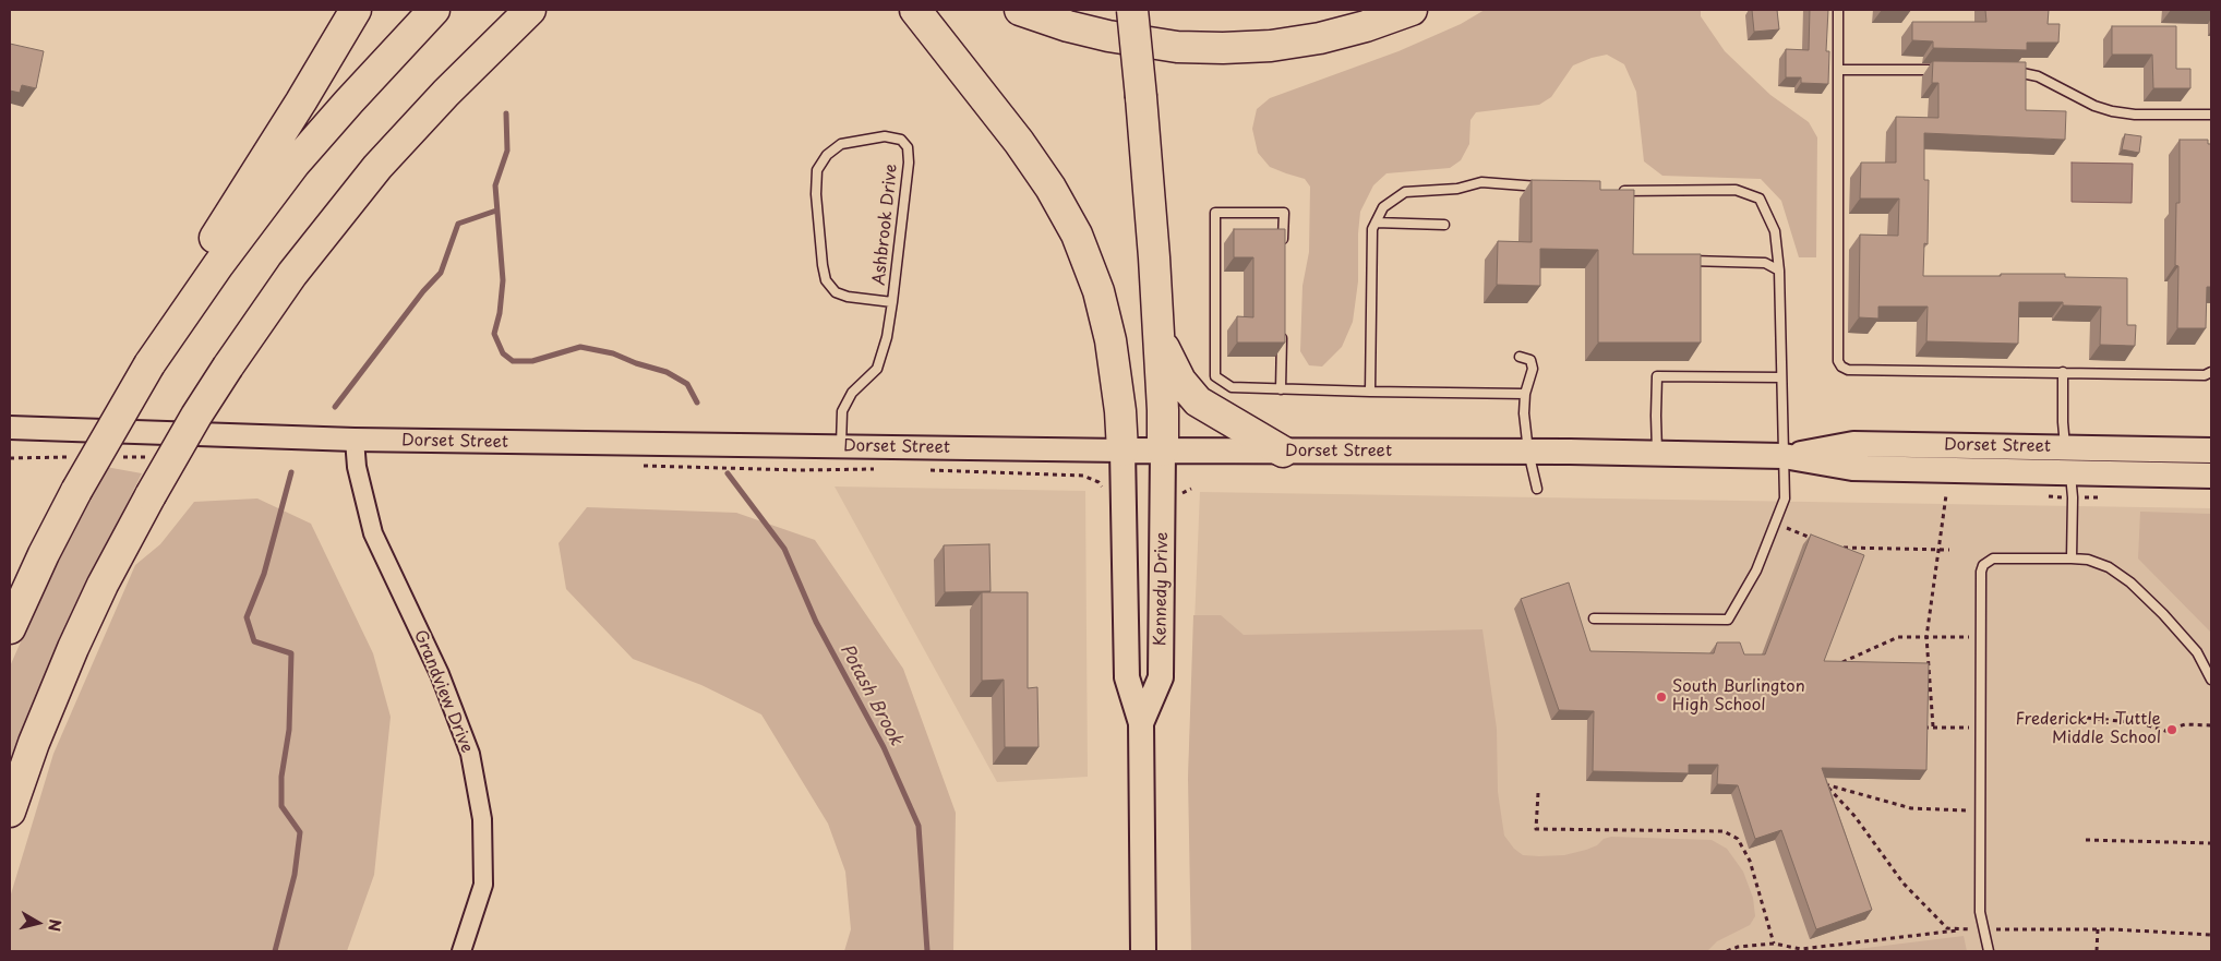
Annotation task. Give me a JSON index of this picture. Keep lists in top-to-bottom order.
{
  "streets": {
    "main road": ["Dorset Street", "Kennedy Drive"],
    "street": ["Grandview Drive"],
    "lane": ["Ashbrook Drive"]
  },
  "crossings": [
    ["Ashbrook Drive", "Dorset Street"],
    ["Dorset Street", "Kennedy Drive"],
    ["Dorset Street", "Grandview Drive"]
  ],
  "water": ["Potash Brook"],
  "places": ["South Burlington High School", "Frederick H. Tuttle Middle School"],
  "north": "right"
}
